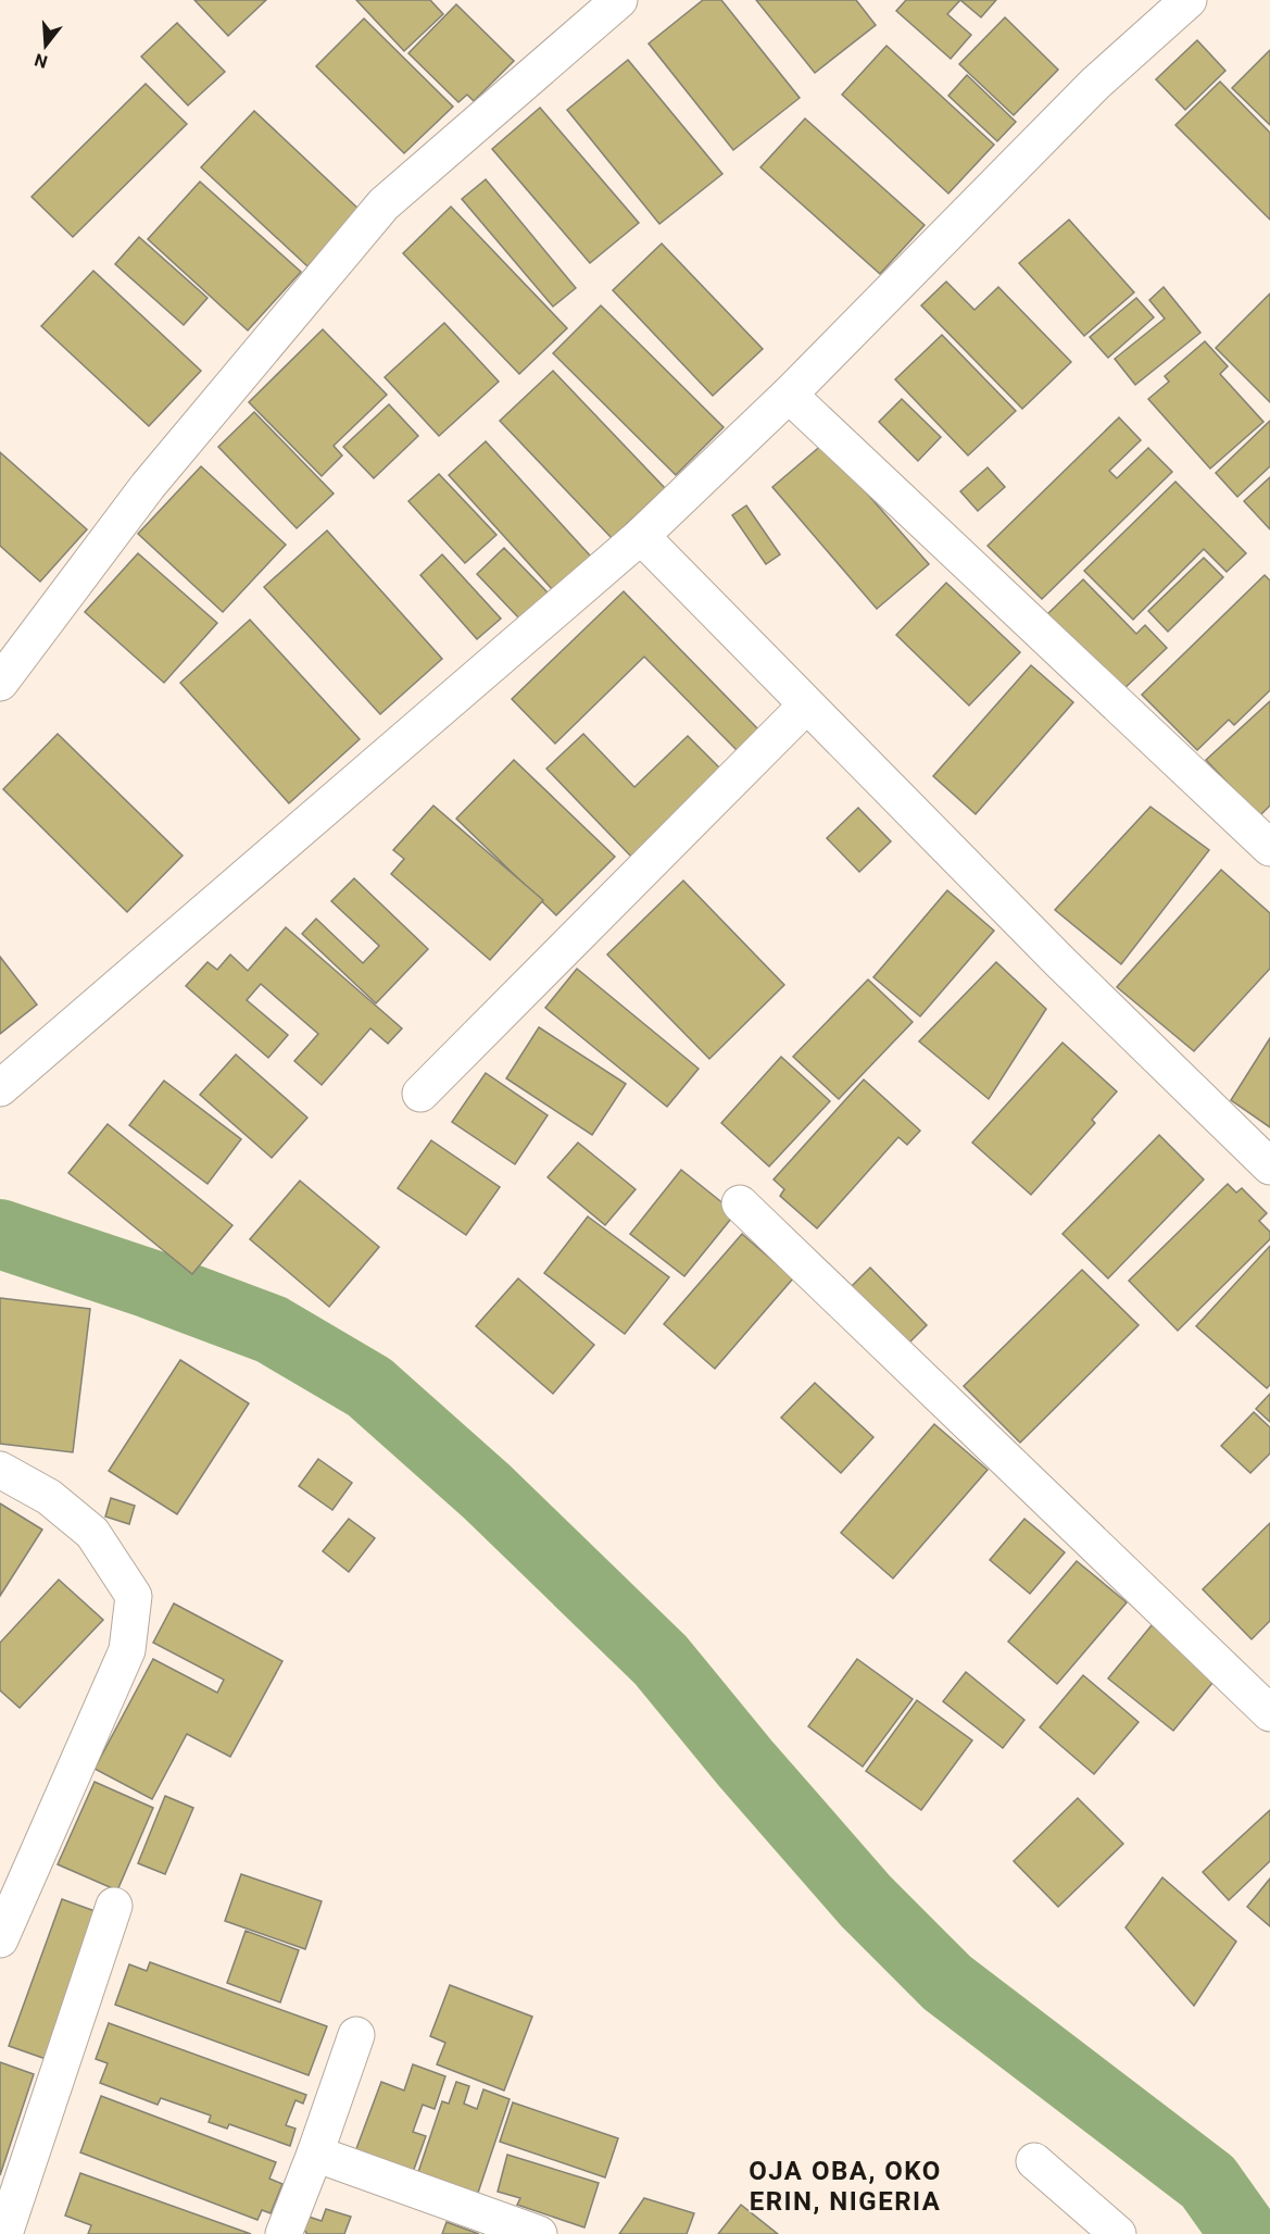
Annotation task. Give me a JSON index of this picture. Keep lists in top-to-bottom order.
{
  "districts": ["OJA OBA, OKO ERIN, NIGERIA"],
  "north": "bottom"
}
